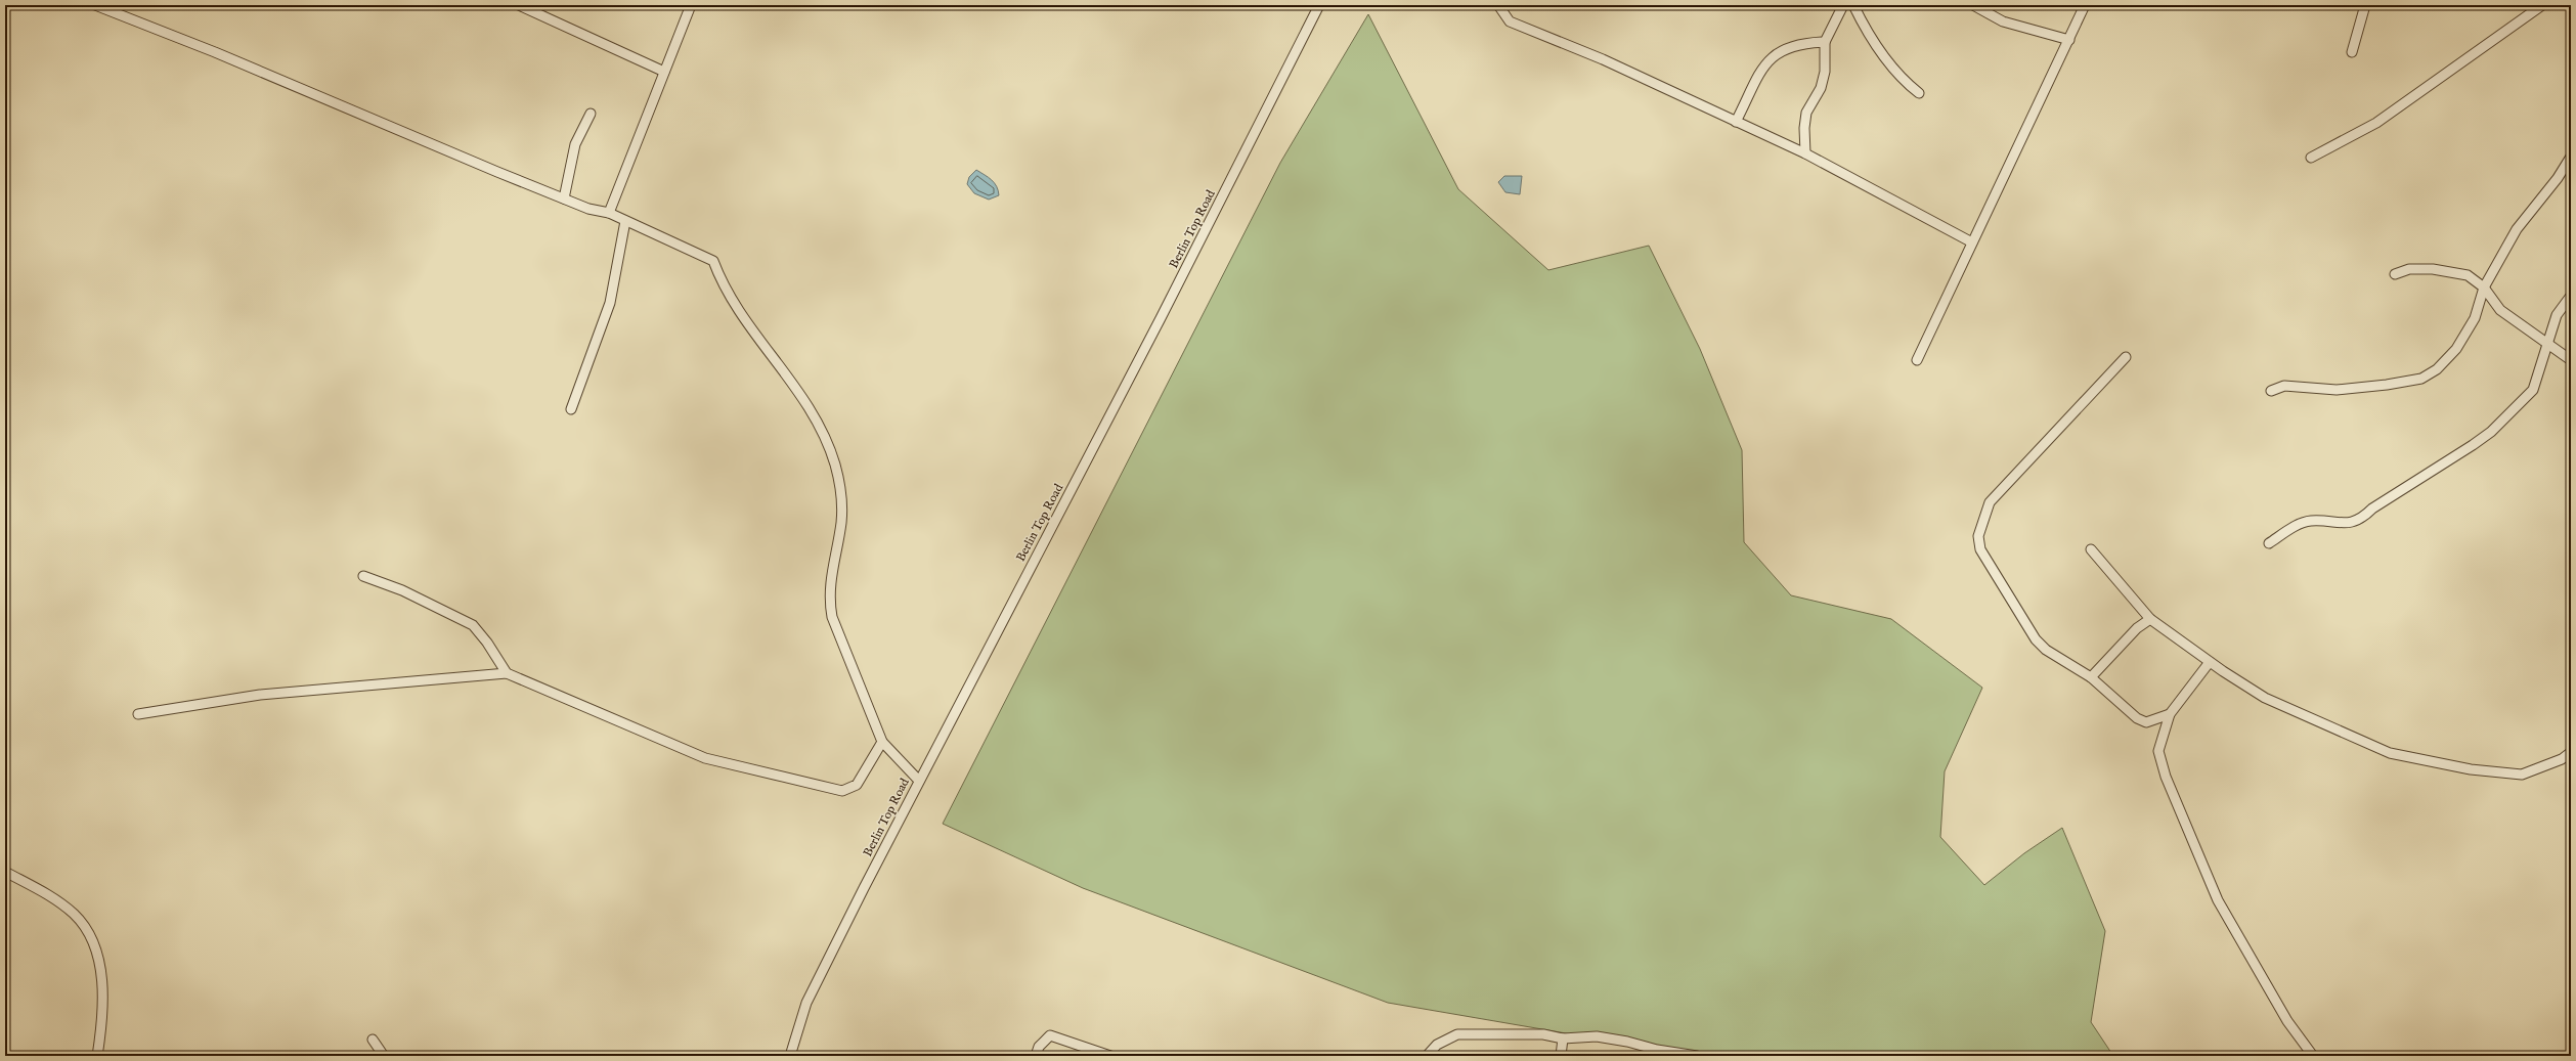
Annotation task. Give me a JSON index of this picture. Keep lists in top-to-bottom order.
{
  "streets": {
    "street": ["Berlin Top Road"]
  }
}
